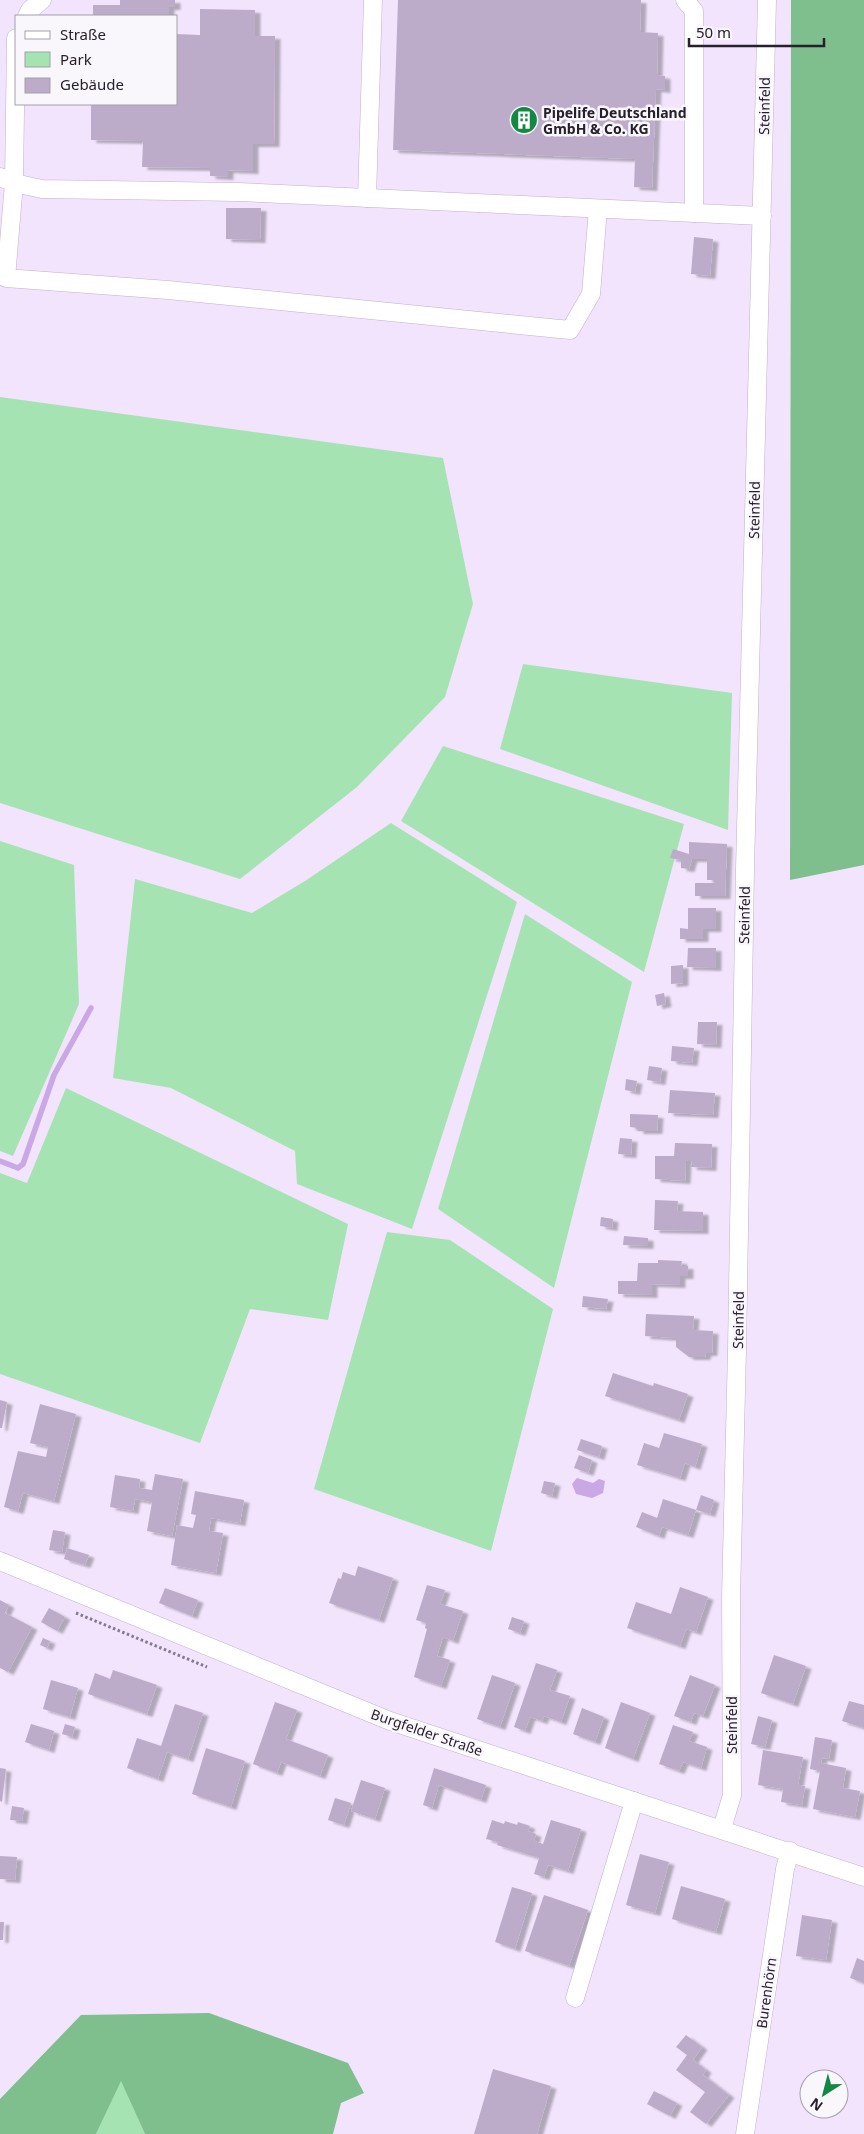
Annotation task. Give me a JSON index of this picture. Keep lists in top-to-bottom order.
{
  "streets": {
    "street": ["Steinfeld", "Burgfelder Straße", "Burenhörn"]
  },
  "crossings": [
    ["Steinfeld", "Burgfelder Straße"],
    ["Burgfelder Straße", "Burenhörn"]
  ],
  "places": {
    "building": ["Pipelife Deutschland GmbH & Co. KG"]
  },
  "legend": ["Straße", "Park", "Gebäude"],
  "scale_bar": "50 m",
  "north": "bottom left"
}
